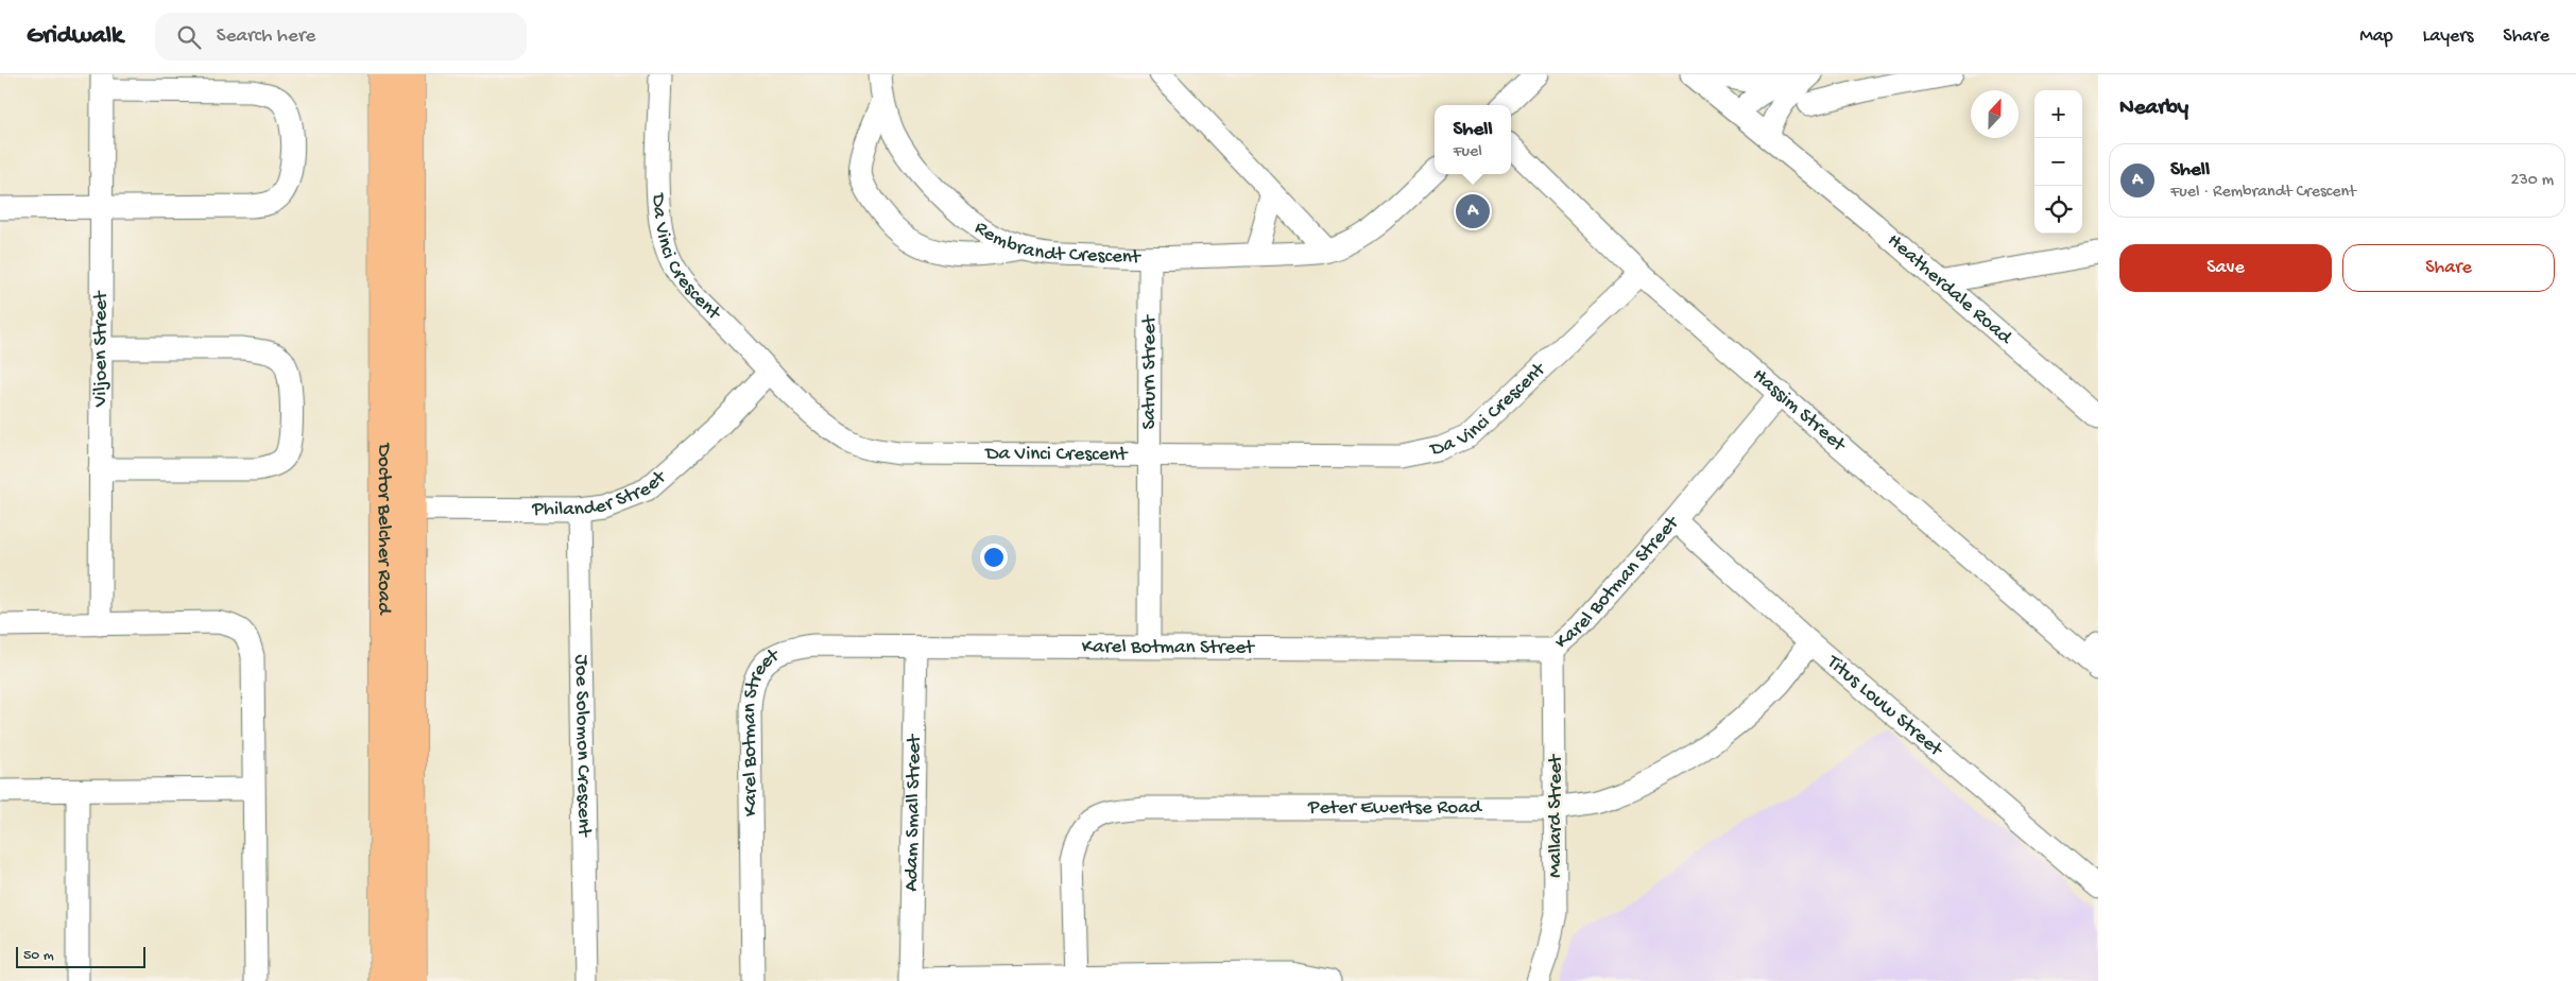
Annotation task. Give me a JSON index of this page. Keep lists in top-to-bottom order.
{
  "streets": {
    "main road": ["Doctor Belcher Road"],
    "street": [
      "Rembrandt Crescent",
      "Da Vinci Crescent",
      "Heatherdale Road",
      "Viljoen Street",
      "Saturn Street",
      "Hassim Street",
      "Philander Street",
      "Karel Botman Street",
      "Titus Louw Street",
      "Joe Solomon Crescent",
      "Peter Ewertse Road",
      "Adam Small Street",
      "Mallard Street"
    ]
  },
  "crossings": [
    ["Rembrandt Crescent", "Saturn Street"],
    ["Da Vinci Crescent", "Saturn Street"],
    ["Da Vinci Crescent", "Hassim Street"],
    ["Da Vinci Crescent", "Philander Street"],
    ["Saturn Street", "Karel Botman Street"],
    ["Hassim Street", "Karel Botman Street"],
    ["Philander Street", "Doctor Belcher Road"],
    ["Philander Street", "Joe Solomon Crescent"],
    ["Karel Botman Street", "Titus Louw Street"],
    ["Karel Botman Street", "Adam Small Street"],
    ["Karel Botman Street", "Mallard Street"],
    ["Titus Louw Street", "Peter Ewertse Road"],
    ["Peter Ewertse Road", "Mallard Street"]
  ],
  "scale_bar": "50 m",
  "north": "top",
  "page": {
    "header": "Gridwalk",
    "search": "Search here",
    "nav": ["Map", "Layers", "Share"],
    "heading": "Nearby",
    "map_buttons": ["+", "−"],
    "popup": ["Shell", "Fuel"],
    "list": [
      {
        "mark": "A",
        "name": "Shell",
        "note": "Fuel · Rembrandt Crescent",
        "value": "230 m"
      }
    ],
    "pins": "A",
    "buttons": ["Save", "Share"],
    "scale": "50 m"
  }
}
